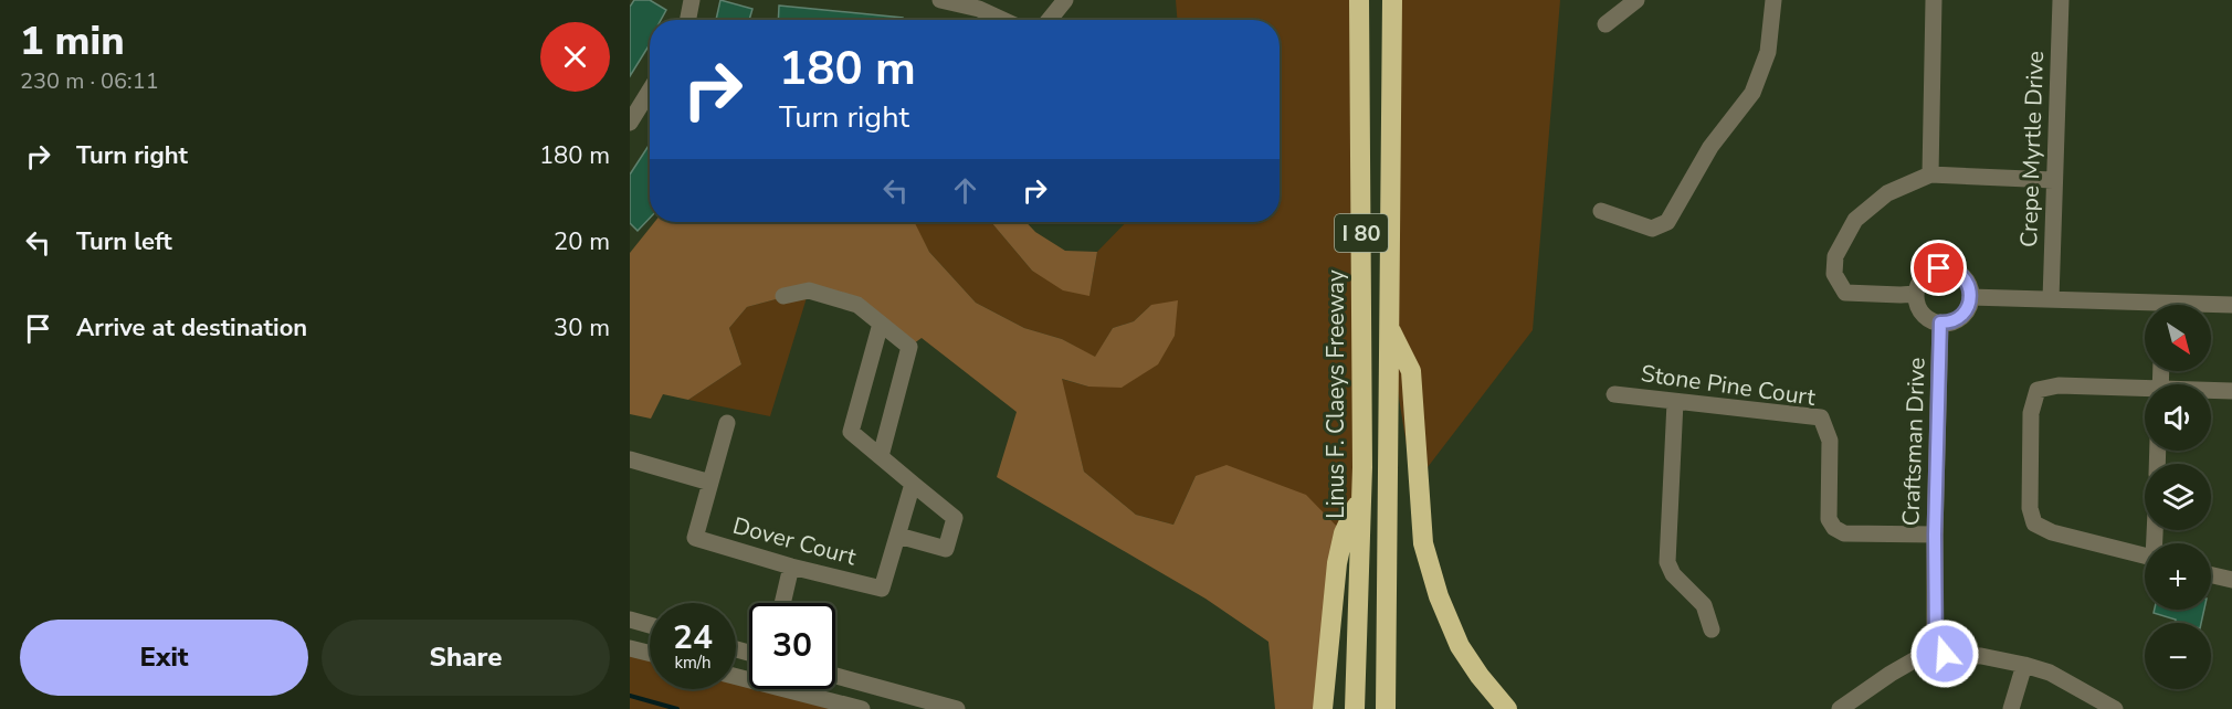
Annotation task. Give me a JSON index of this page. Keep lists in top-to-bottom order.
{
  "streets": {
    "highway": ["I 80", "Linus F. Claeys Freeway"],
    "street": [
      "Crepe Myrtle Drive",
      "Stone Pine Court",
      "Craftsman Drive",
      "Dover Court"
    ]
  },
  "crossings": [
    ["Stone Pine Court", "Craftsman Drive"]
  ],
  "north": "bottom right",
  "page": {
    "heading": ["1 min", "230 m · 06:11"],
    "turn": ["180 m", "Turn right"],
    "list": [
      {
        "name": "Turn right",
        "value": "180 m"
      },
      {
        "name": "Turn left",
        "value": "20 m"
      },
      {
        "name": "Arrive at destination",
        "value": "30 m"
      }
    ],
    "map_buttons": ["+", "−"],
    "speed": "24 km/h",
    "limit": "30",
    "buttons": ["Exit", "Share"]
  }
}
